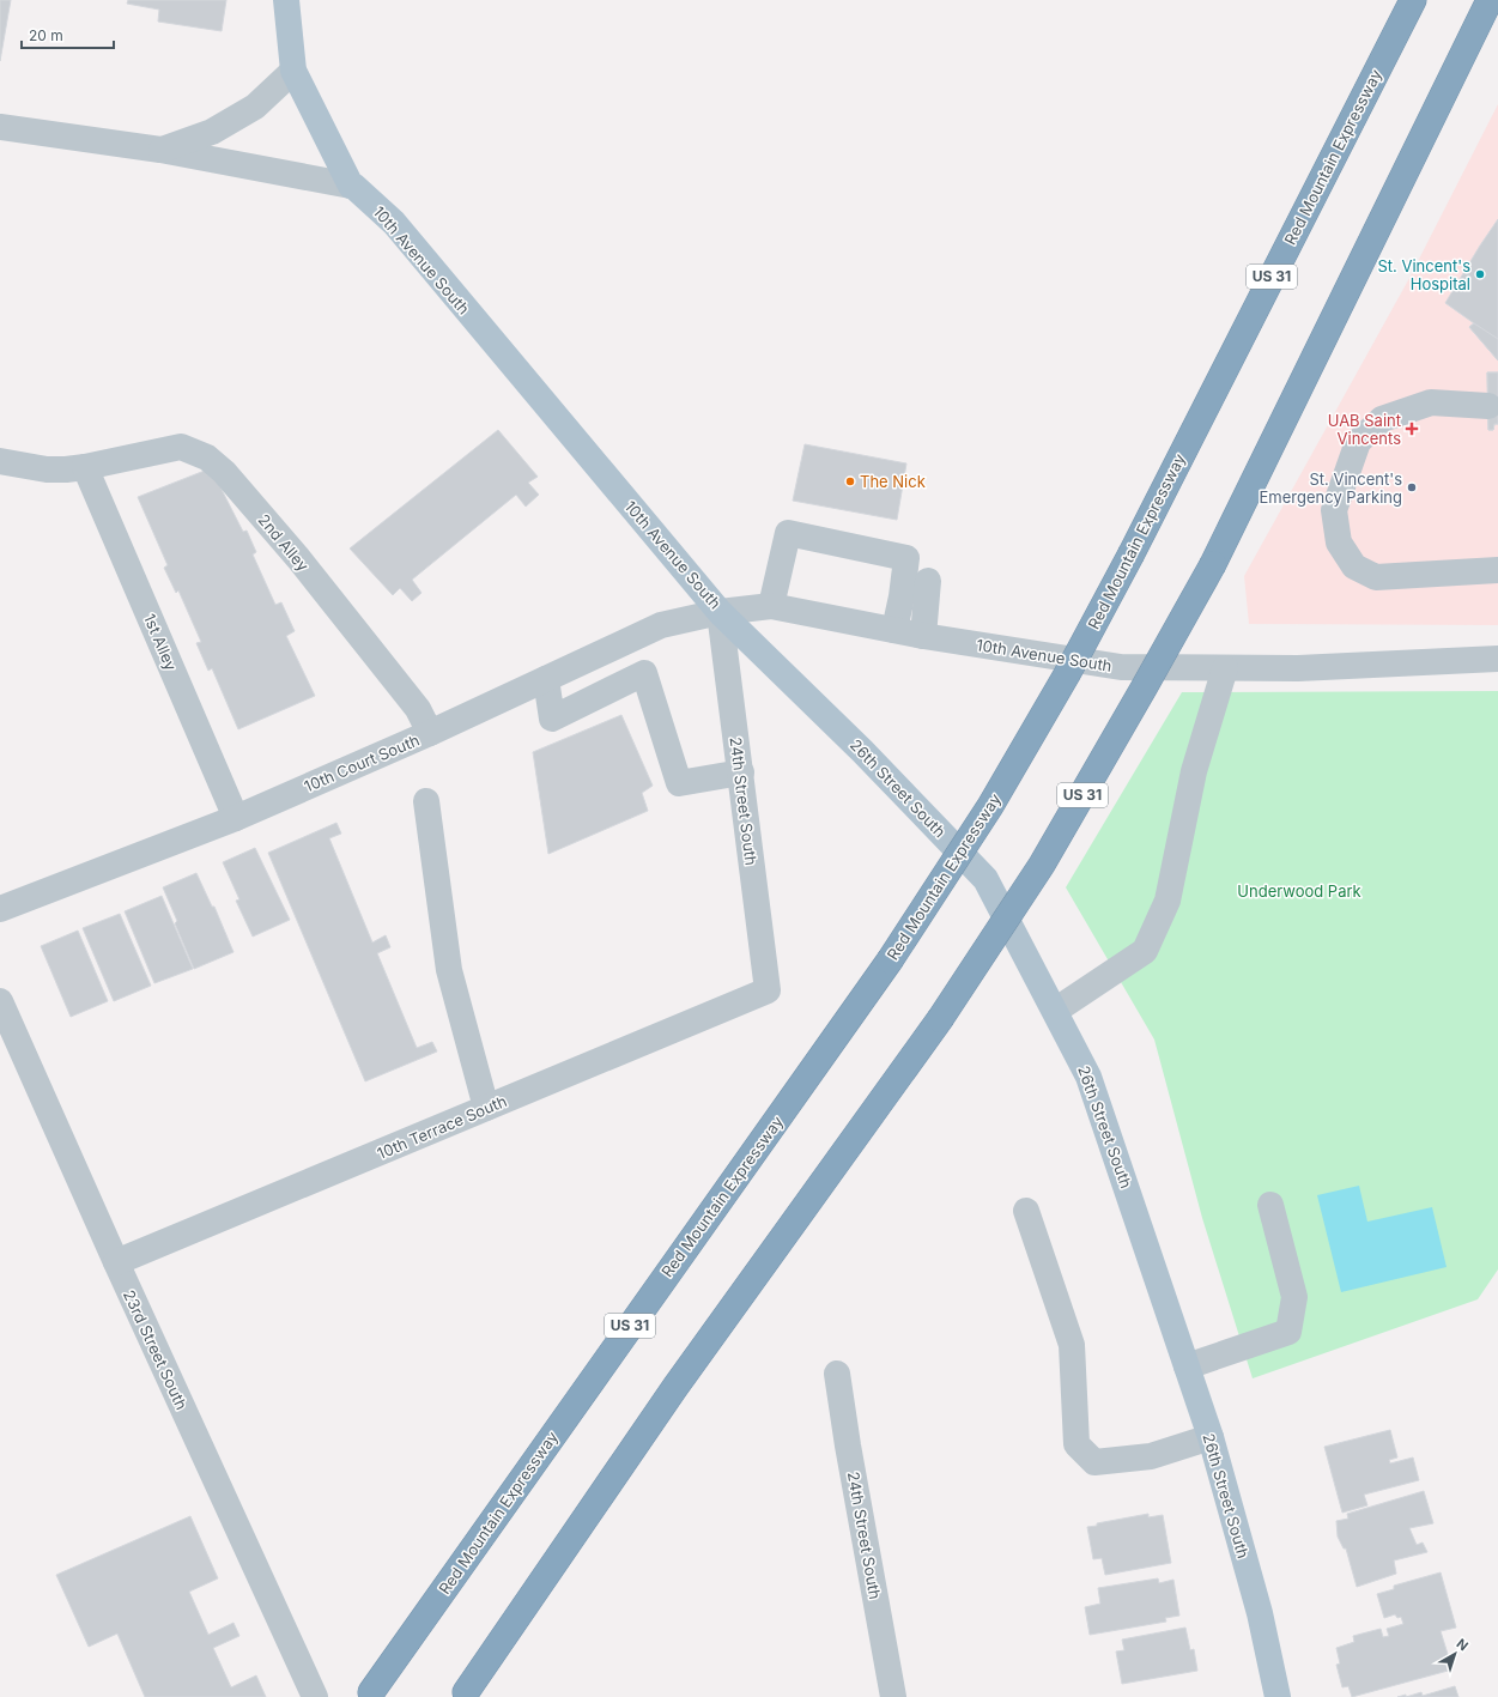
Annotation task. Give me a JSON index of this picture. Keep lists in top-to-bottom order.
{
  "streets": {
    "highway": ["Red Mountain Expressway", "US 31"],
    "main road": ["10th Avenue South", "26th Street South"],
    "street": [
      "2nd Alley",
      "1st Alley",
      "10th Court South",
      "24th Street South",
      "10th Terrace South",
      "23rd Street South"
    ]
  },
  "crossings": [
    ["10th Avenue South", "10th Court South"],
    ["10th Avenue South", "26th Street South"],
    ["10th Avenue South", "24th Street South"],
    ["2nd Alley", "1st Alley"],
    ["2nd Alley", "10th Court South"],
    ["1st Alley", "10th Court South"],
    ["10th Court South", "26th Street South"],
    ["10th Court South", "24th Street South"],
    ["26th Street South", "24th Street South"],
    ["24th Street South", "10th Terrace South"],
    ["10th Terrace South", "23rd Street South"]
  ],
  "parks": ["Underwood Park"],
  "places": {
    "other": ["St. Vincent's Hospital", "The Nick", "St. Vincent's Emergency Parking"],
    "health": ["UAB Saint Vincents"]
  },
  "scale_bar": "20 m",
  "north": "top right"
}
